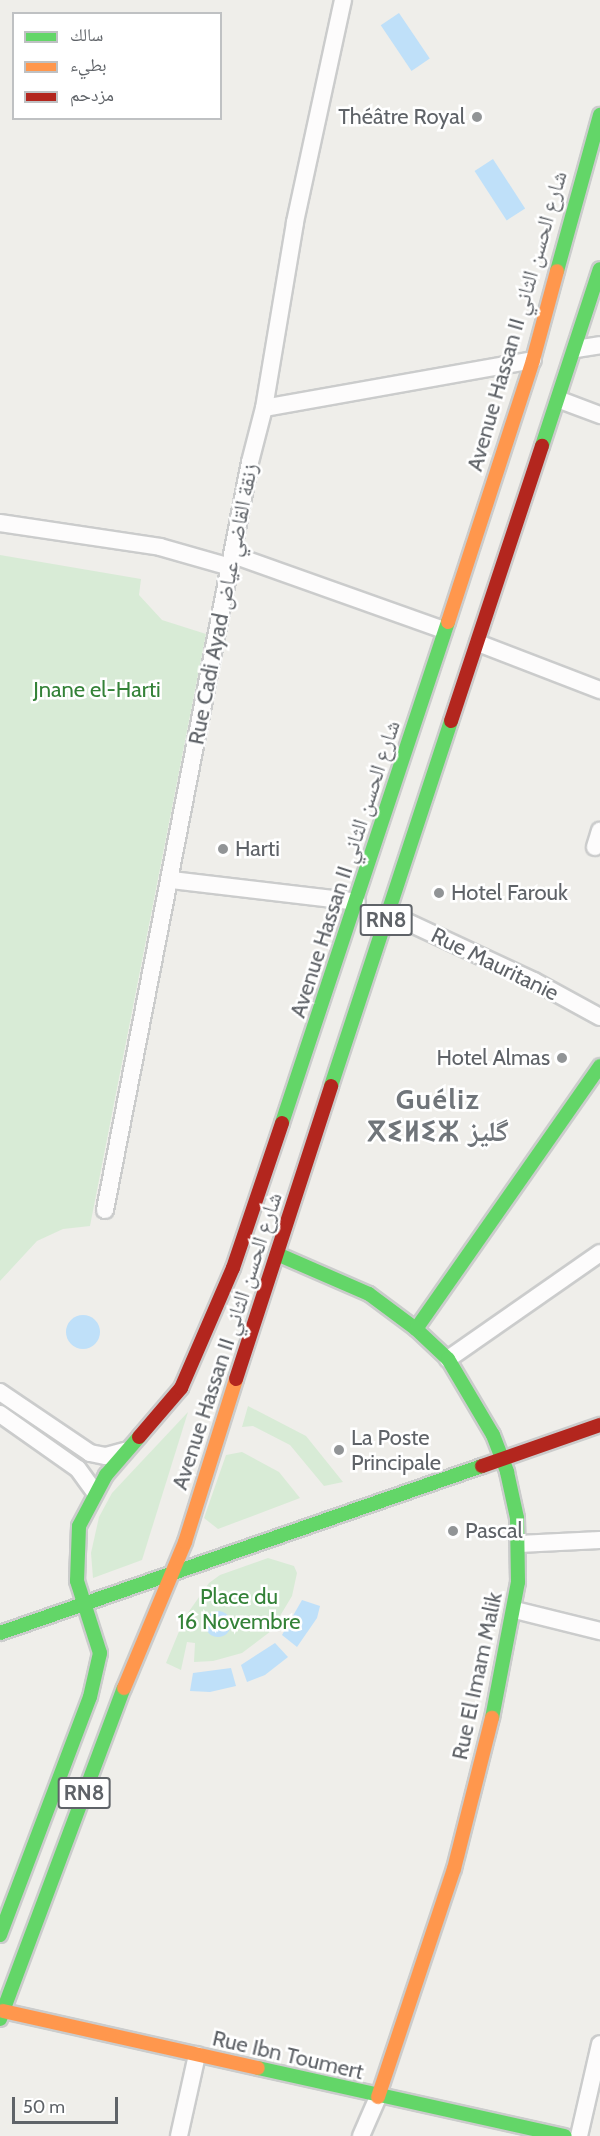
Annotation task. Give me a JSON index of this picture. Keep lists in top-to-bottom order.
{
  "streets": {
    "main road": [
      "Avenue Hassan II شارع الحسن الثاني",
      "RN8",
      "Rue El Imam Malik",
      "Rue Ibn Toumert"
    ],
    "street": ["Rue Cadi Ayad زنقة القاضي عياض", "Rue Mauritanie"]
  },
  "crossings": [
    ["Avenue Hassan II شارع الحسن الثاني", "RN8"],
    ["Avenue Hassan II شارع الحسن الثاني", "Rue Mauritanie"],
    ["Avenue Hassan II شارع الحسن الثاني", "Rue El Imam Malik"],
    ["RN8", "Rue Ibn Toumert"],
    ["Rue El Imam Malik", "Rue Ibn Toumert"]
  ],
  "districts": ["Guéliz ⴳⵉⵍⵉⵣ گليز"],
  "parks": ["Jnane el-Harti", "Place du 16 Novembre"],
  "places": [
    "Théâtre Royal",
    "Harti",
    "Hotel Farouk",
    "Hotel Almas",
    "La Poste Principale",
    "Pascal"
  ],
  "legend": ["سالك", "بطيء", "مزدحم"],
  "scale_bar": "50 m"
}
